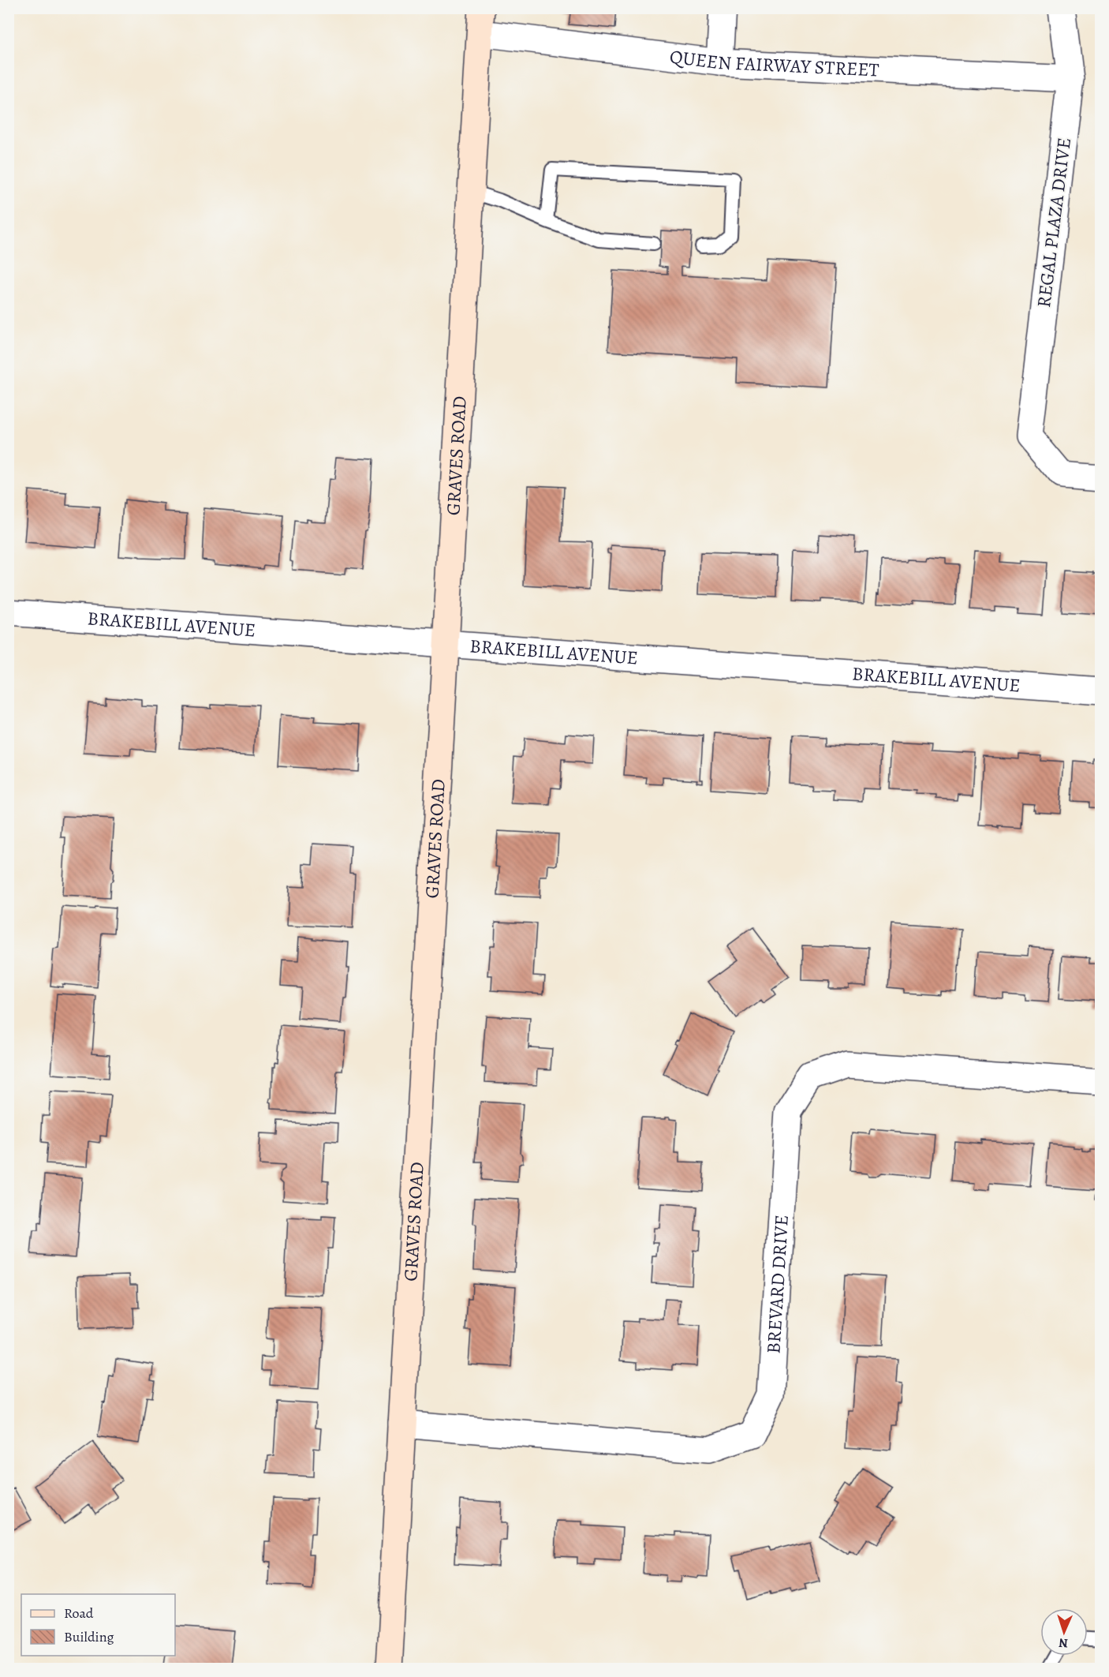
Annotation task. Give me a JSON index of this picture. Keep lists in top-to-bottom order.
{
  "streets": {
    "street": [
      "QUEEN FAIRWAY STREET",
      "REGAL PLAZA DRIVE",
      "GRAVES ROAD",
      "BRAKEBILL AVENUE",
      "BREVARD DRIVE"
    ]
  },
  "crossings": [
    ["QUEEN FAIRWAY STREET", "REGAL PLAZA DRIVE"],
    ["QUEEN FAIRWAY STREET", "GRAVES ROAD"],
    ["GRAVES ROAD", "BRAKEBILL AVENUE"],
    ["GRAVES ROAD", "BREVARD DRIVE"]
  ],
  "legend": ["Road", "Building"],
  "north": "bottom"
}
